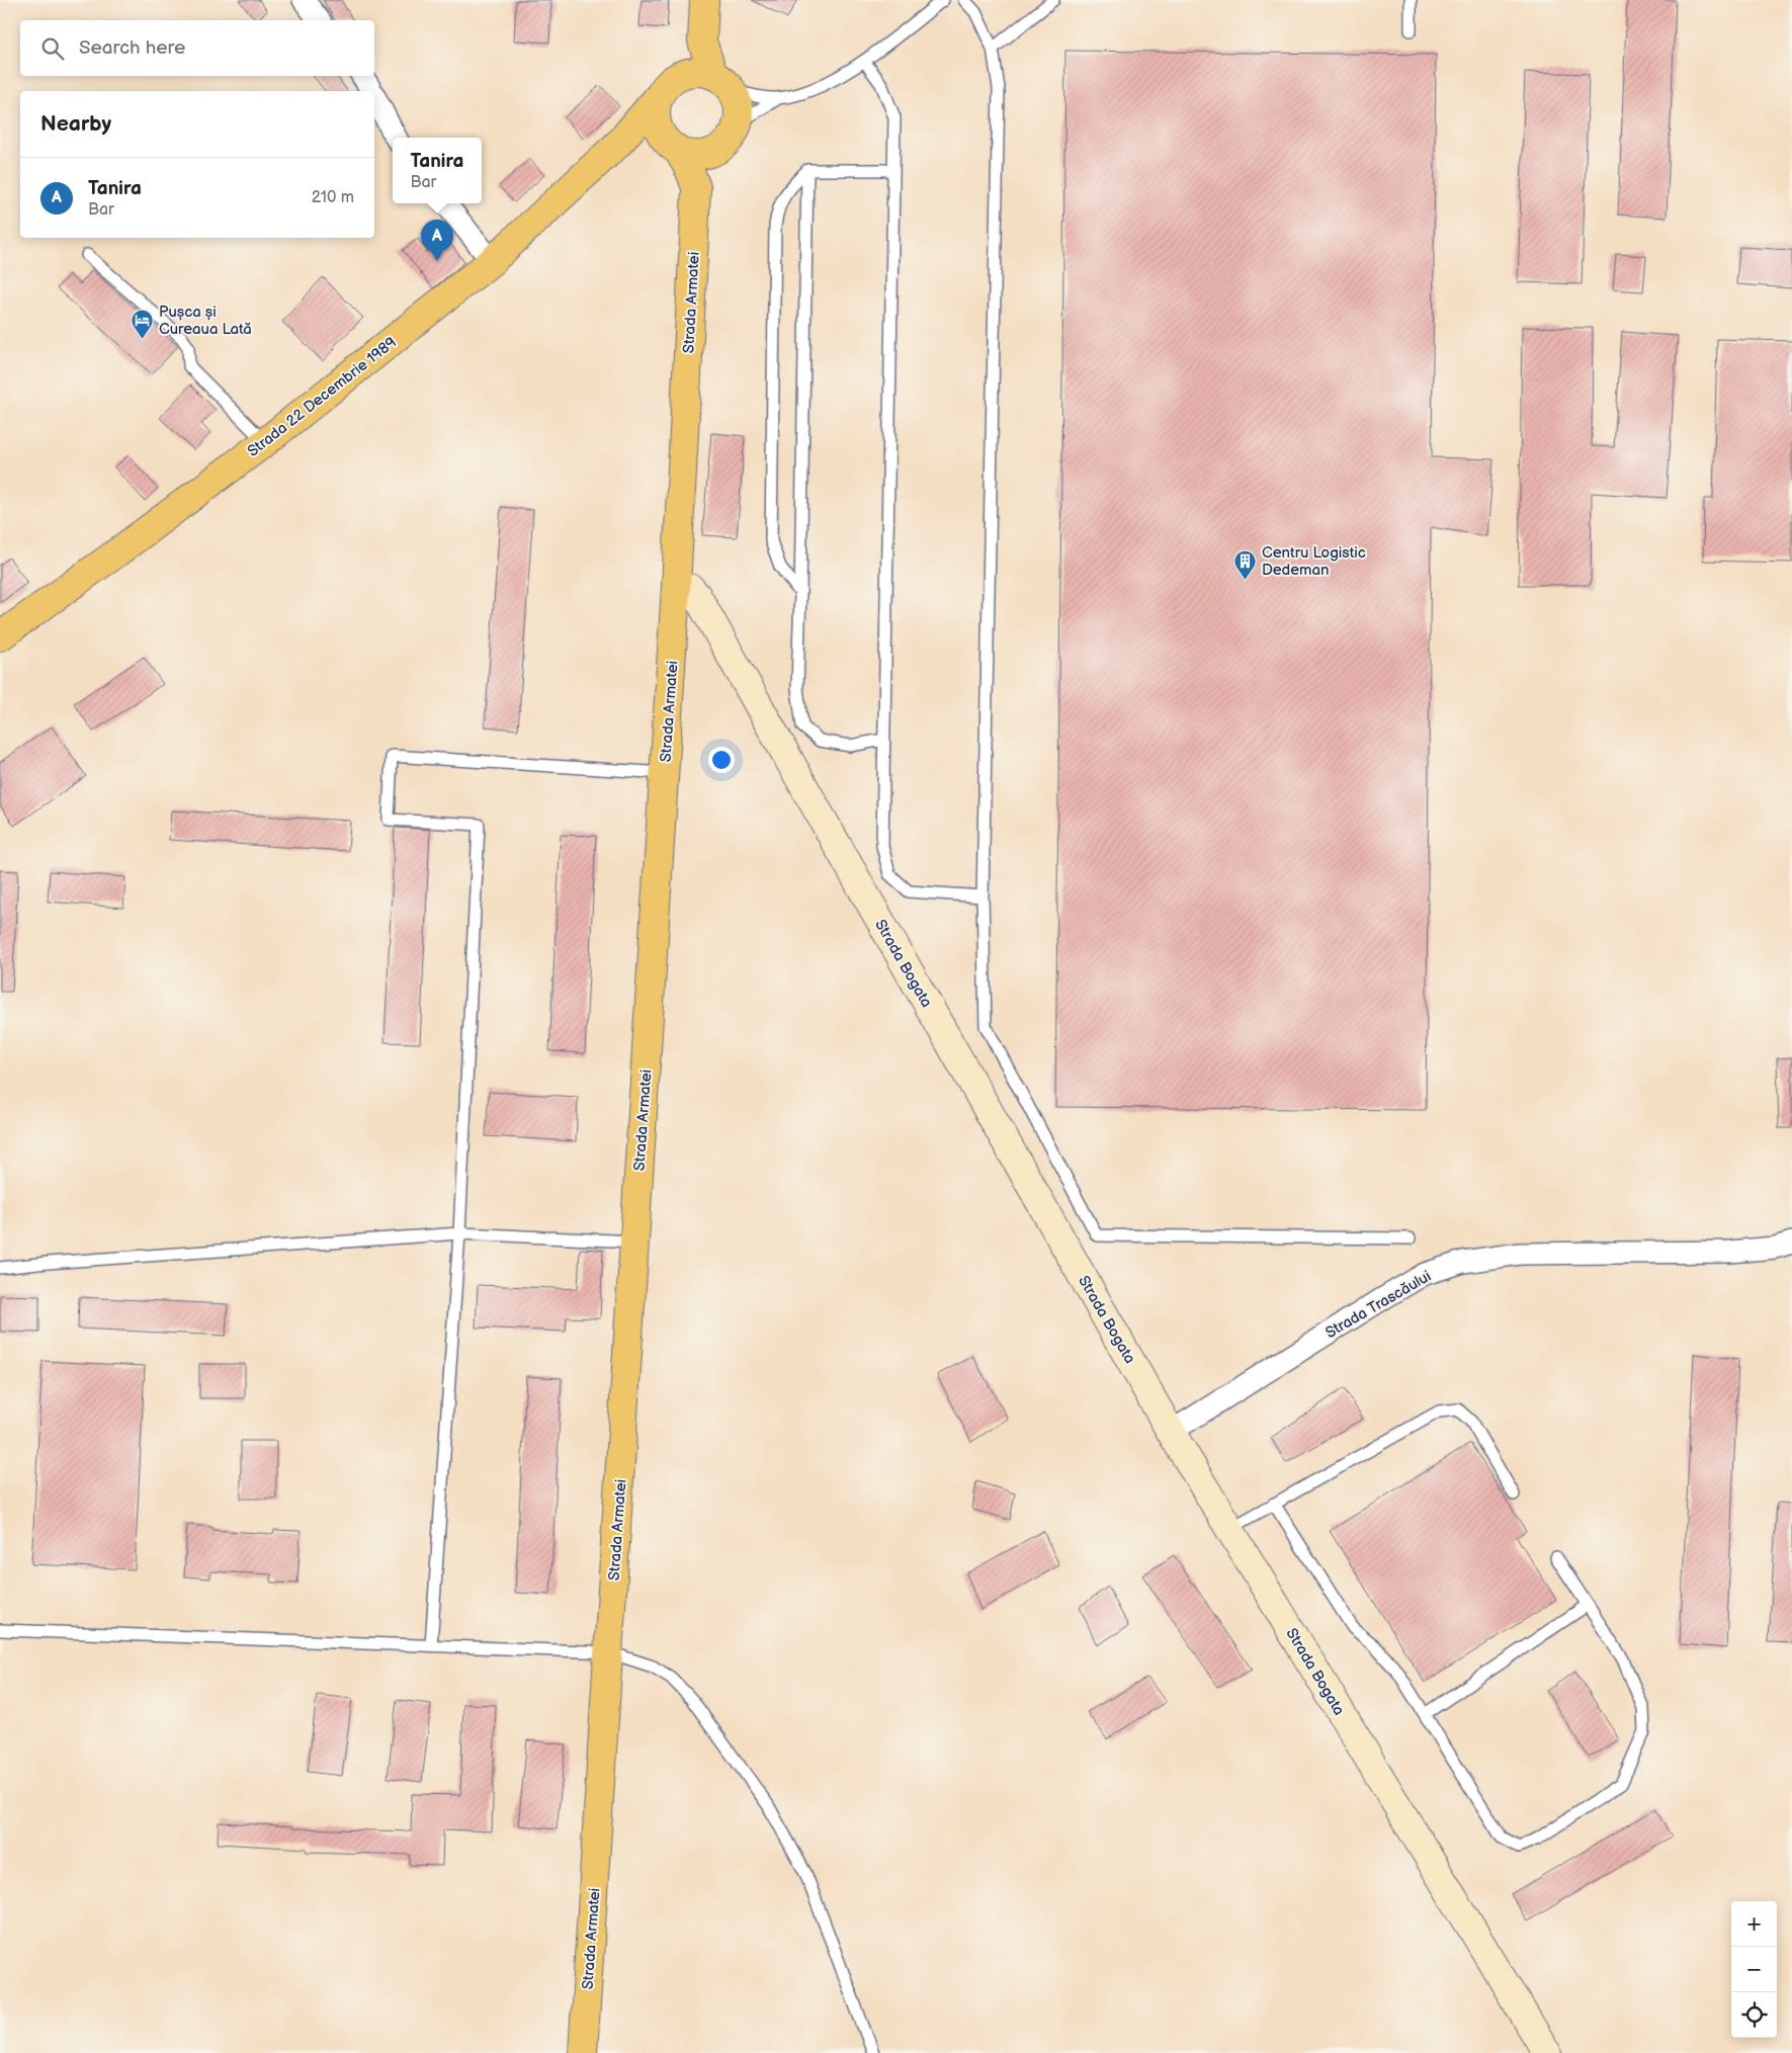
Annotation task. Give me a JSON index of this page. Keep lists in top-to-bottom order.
{
  "streets": {
    "main road": ["Strada Armatei", "Strada 22 Decembrie 1989", "Strada Bogata"],
    "street": ["Strada Trascăului"]
  },
  "crossings": [
    ["Strada Armatei", "Strada 22 Decembrie 1989"],
    ["Strada Armatei", "Strada Bogata"],
    ["Strada Bogata", "Strada Trascăului"]
  ],
  "places": {
    "hotel": ["Pușca și Cureaua Lată"],
    "building": ["Centru Logistic Dedeman"]
  },
  "page": {
    "search": "Search here",
    "heading": "Nearby",
    "popup": ["Tanira", "Bar"],
    "list": [
      {
        "mark": "A",
        "name": "Tanira",
        "note": "Bar",
        "value": "210 m"
      }
    ],
    "pins": "A",
    "map_buttons": ["+", "−"]
  }
}
